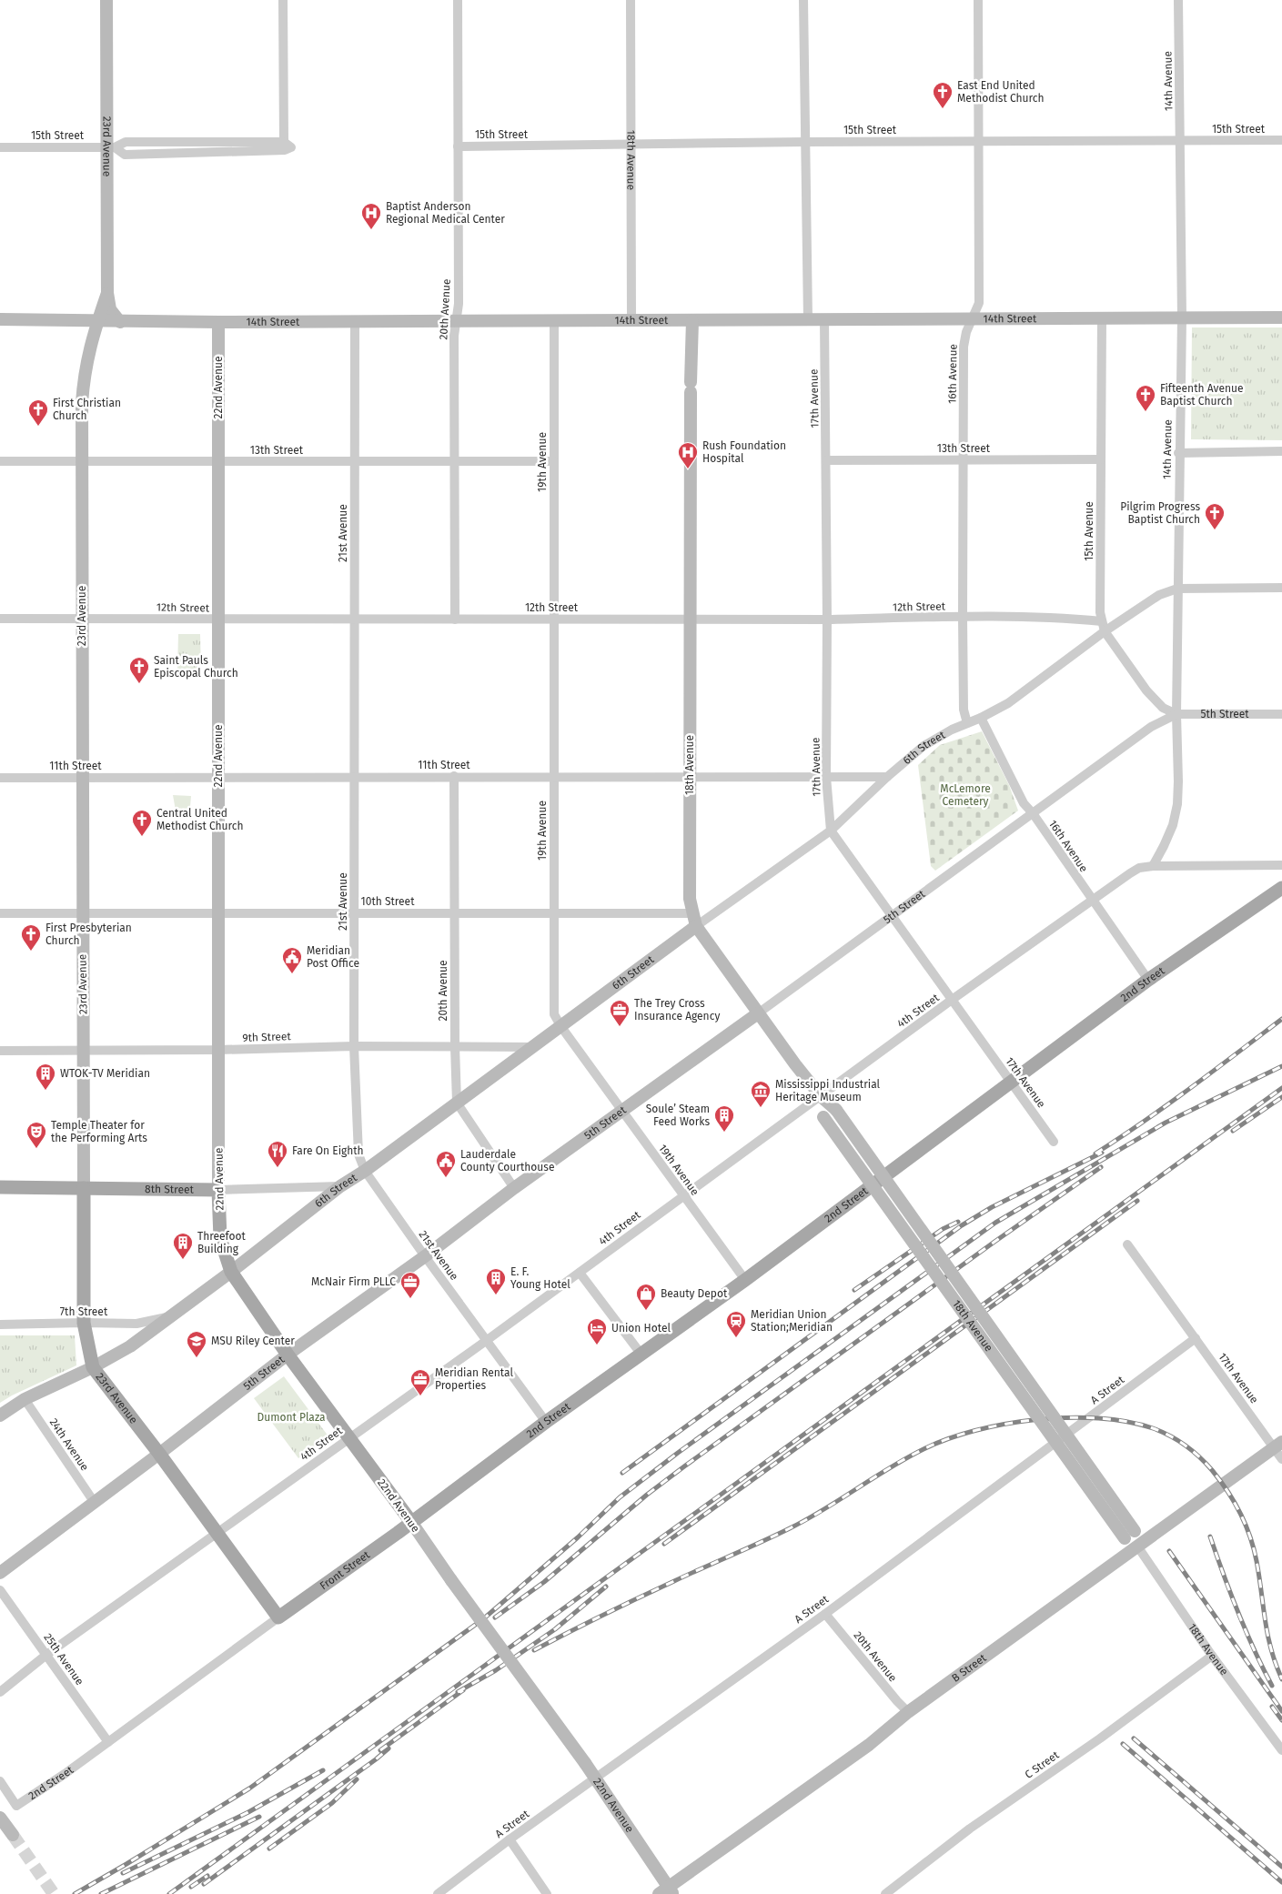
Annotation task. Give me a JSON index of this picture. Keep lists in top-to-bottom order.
{
  "streets": {
    "main road": [
      "23rd Avenue",
      "22nd Avenue",
      "2nd Street",
      "8th Street",
      "Front Street"
    ],
    "street": [
      "14th Avenue",
      "15th Street",
      "18th Avenue",
      "20th Avenue",
      "14th Street",
      "16th Avenue",
      "17th Avenue",
      "13th Street",
      "19th Avenue",
      "15th Avenue",
      "21st Avenue",
      "12th Street",
      "5th Street",
      "6th Street",
      "11th Street",
      "10th Street",
      "4th Street",
      "9th Street",
      "7th Street",
      "A Street",
      "24th Avenue",
      "25th Avenue",
      "B Street",
      "C Street"
    ]
  },
  "crossings": [
    ["14th Avenue", "15th Street"],
    ["14th Avenue", "14th Street"],
    ["14th Avenue", "15th Avenue"],
    ["14th Avenue", "5th Street"],
    ["14th Avenue", "6th Street"],
    ["14th Avenue", "4th Street"],
    ["15th Street", "23rd Avenue"],
    ["15th Street", "18th Avenue"],
    ["15th Street", "20th Avenue"],
    ["15th Street", "16th Avenue"],
    ["23rd Avenue", "14th Street"],
    ["23rd Avenue", "13th Street"],
    ["23rd Avenue", "12th Street"],
    ["23rd Avenue", "5th Street"],
    ["23rd Avenue", "6th Street"],
    ["23rd Avenue", "11th Street"],
    ["23rd Avenue", "10th Street"],
    ["23rd Avenue", "4th Street"],
    ["23rd Avenue", "9th Street"],
    ["23rd Avenue", "8th Street"],
    ["23rd Avenue", "7th Street"],
    ["23rd Avenue", "Front Street"],
    ["18th Avenue", "14th Street"],
    ["18th Avenue", "12th Street"],
    ["18th Avenue", "5th Street"],
    ["18th Avenue", "6th Street"],
    ["18th Avenue", "11th Street"],
    ["18th Avenue", "10th Street"],
    ["18th Avenue", "4th Street"],
    ["18th Avenue", "B Street"],
    ["18th Avenue", "C Street"],
    ["20th Avenue", "14th Street"],
    ["20th Avenue", "13th Street"],
    ["20th Avenue", "12th Street"],
    ["20th Avenue", "6th Street"],
    ["20th Avenue", "11th Street"],
    ["20th Avenue", "10th Street"],
    ["20th Avenue", "9th Street"],
    ["20th Avenue", "A Street"],
    ["20th Avenue", "B Street"],
    ["14th Street", "16th Avenue"],
    ["14th Street", "22nd Avenue"],
    ["14th Street", "17th Avenue"],
    ["14th Street", "19th Avenue"],
    ["14th Street", "15th Avenue"],
    ["14th Street", "21st Avenue"],
    ["16th Avenue", "13th Street"],
    ["16th Avenue", "12th Street"],
    ["16th Avenue", "5th Street"],
    ["16th Avenue", "6th Street"],
    ["16th Avenue", "2nd Street"],
    ["16th Avenue", "4th Street"],
    ["22nd Avenue", "13th Street"],
    ["22nd Avenue", "12th Street"],
    ["22nd Avenue", "5th Street"],
    ["22nd Avenue", "6th Street"],
    ["22nd Avenue", "11th Street"],
    ["22nd Avenue", "10th Street"],
    ["22nd Avenue", "2nd Street"],
    ["22nd Avenue", "4th Street"],
    ["22nd Avenue", "9th Street"],
    ["22nd Avenue", "8th Street"],
    ["22nd Avenue", "A Street"],
    ["22nd Avenue", "Front Street"],
    ["22nd Avenue", "B Street"],
    ["17th Avenue", "13th Street"],
    ["17th Avenue", "12th Street"],
    ["17th Avenue", "5th Street"],
    ["17th Avenue", "6th Street"],
    ["17th Avenue", "11th Street"],
    ["17th Avenue", "2nd Street"],
    ["17th Avenue", "4th Street"],
    ["17th Avenue", "A Street"],
    ["17th Avenue", "B Street"],
    ["13th Street", "19th Avenue"],
    ["13th Street", "15th Avenue"],
    ["13th Street", "21st Avenue"],
    ["19th Avenue", "12th Street"],
    ["19th Avenue", "5th Street"],
    ["19th Avenue", "6th Street"],
    ["19th Avenue", "11th Street"],
    ["19th Avenue", "10th Street"],
    ["19th Avenue", "2nd Street"],
    ["19th Avenue", "4th Street"],
    ["15th Avenue", "12th Street"],
    ["15th Avenue", "5th Street"],
    ["15th Avenue", "6th Street"],
    ["21st Avenue", "12th Street"],
    ["21st Avenue", "5th Street"],
    ["21st Avenue", "6th Street"],
    ["21st Avenue", "11th Street"],
    ["21st Avenue", "10th Street"],
    ["21st Avenue", "2nd Street"],
    ["21st Avenue", "4th Street"],
    ["21st Avenue", "9th Street"],
    ["5th Street", "24th Avenue"],
    ["6th Street", "11th Street"],
    ["6th Street", "9th Street"],
    ["6th Street", "8th Street"],
    ["6th Street", "7th Street"],
    ["6th Street", "24th Avenue"],
    ["2nd Street", "Front Street"],
    ["2nd Street", "25th Avenue"],
    ["4th Street", "25th Avenue"]
  ],
  "parks": ["McLemore Cemetery", "Dumont Plaza"],
  "places": {
    "church": [
      "East End United Methodist Church",
      "Fifteenth Avenue Baptist Church",
      "First Christian Church",
      "Pilgrim Progress Baptist Church",
      "Saint Pauls Episcopal Church",
      "Central United Methodist Church",
      "First Presbyterian Church"
    ],
    "hospital": ["Baptist Anderson Regional Medical Center", "Rush Foundation Hospital"],
    "public building": ["Meridian Post Office", "Lauderdale County Courthouse"],
    "office": ["The Trey Cross Insurance Agency", "McNair Firm PLLC", "Meridian Rental Properties"],
    "building": [
      "WTOK-TV Meridian",
      "Soule’ Steam Feed Works",
      "Threefoot Building",
      "E. F. Young Hotel"
    ],
    "museum": ["Mississippi Industrial Heritage Museum"],
    "theatre": ["Temple Theater for the Performing Arts"],
    "restaurant": ["Fare On Eighth"],
    "shop": ["Beauty Depot"],
    "station": ["Meridian Union Station;Meridian"],
    "hotel": ["Union Hotel"],
    "school or university": ["MSU Riley Center"]
  }
}
